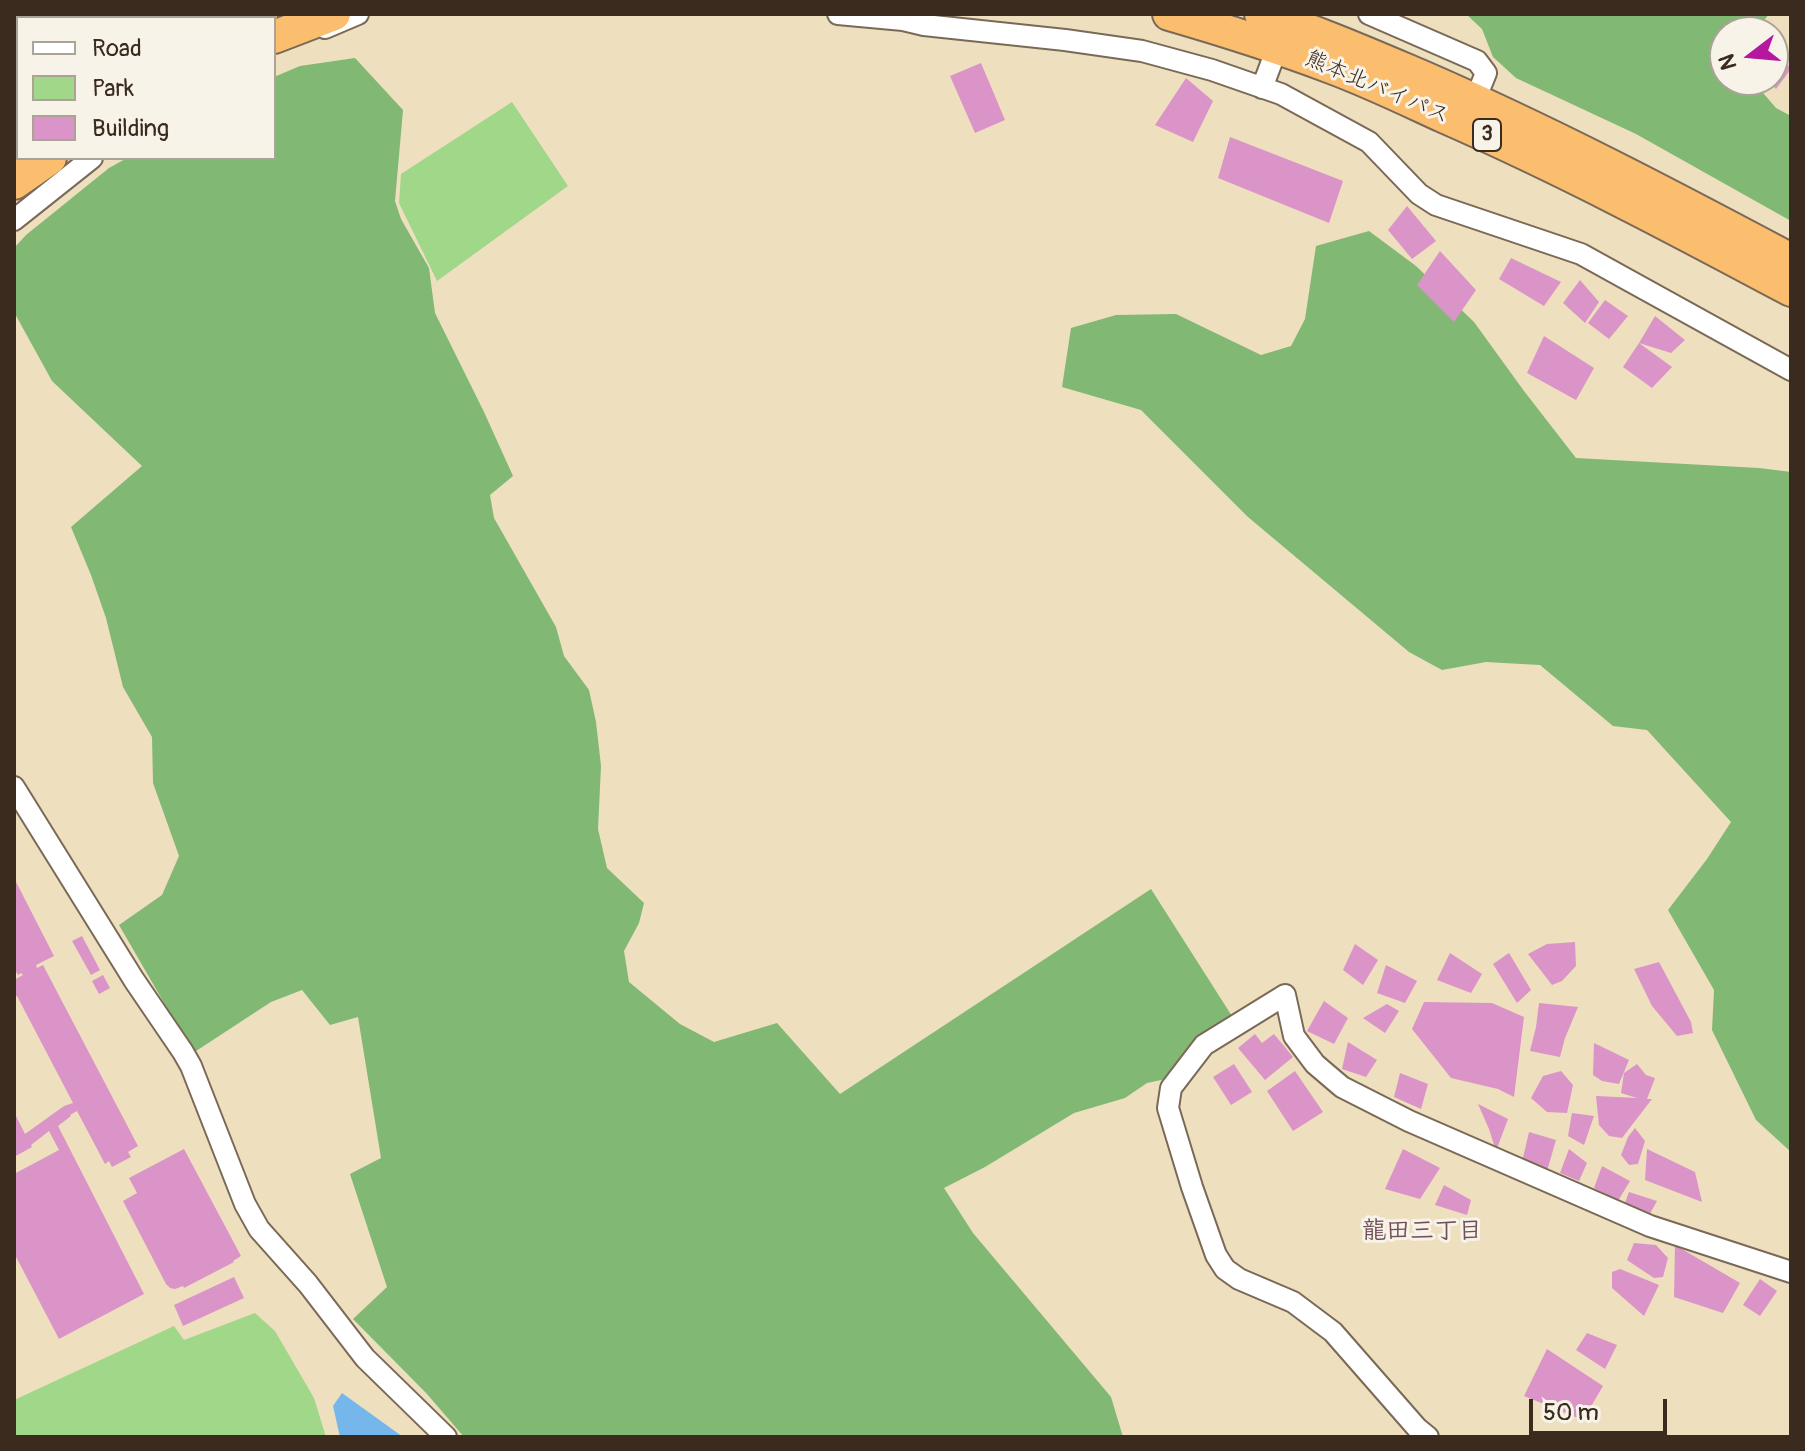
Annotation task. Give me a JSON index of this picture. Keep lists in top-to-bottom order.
{
  "streets": {
    "highway": ["熊本北バイパス", "3"]
  },
  "districts": ["龍田三丁目"],
  "legend": ["Road", "Park", "Building"],
  "scale_bar": "50 m",
  "north": "left"
}
